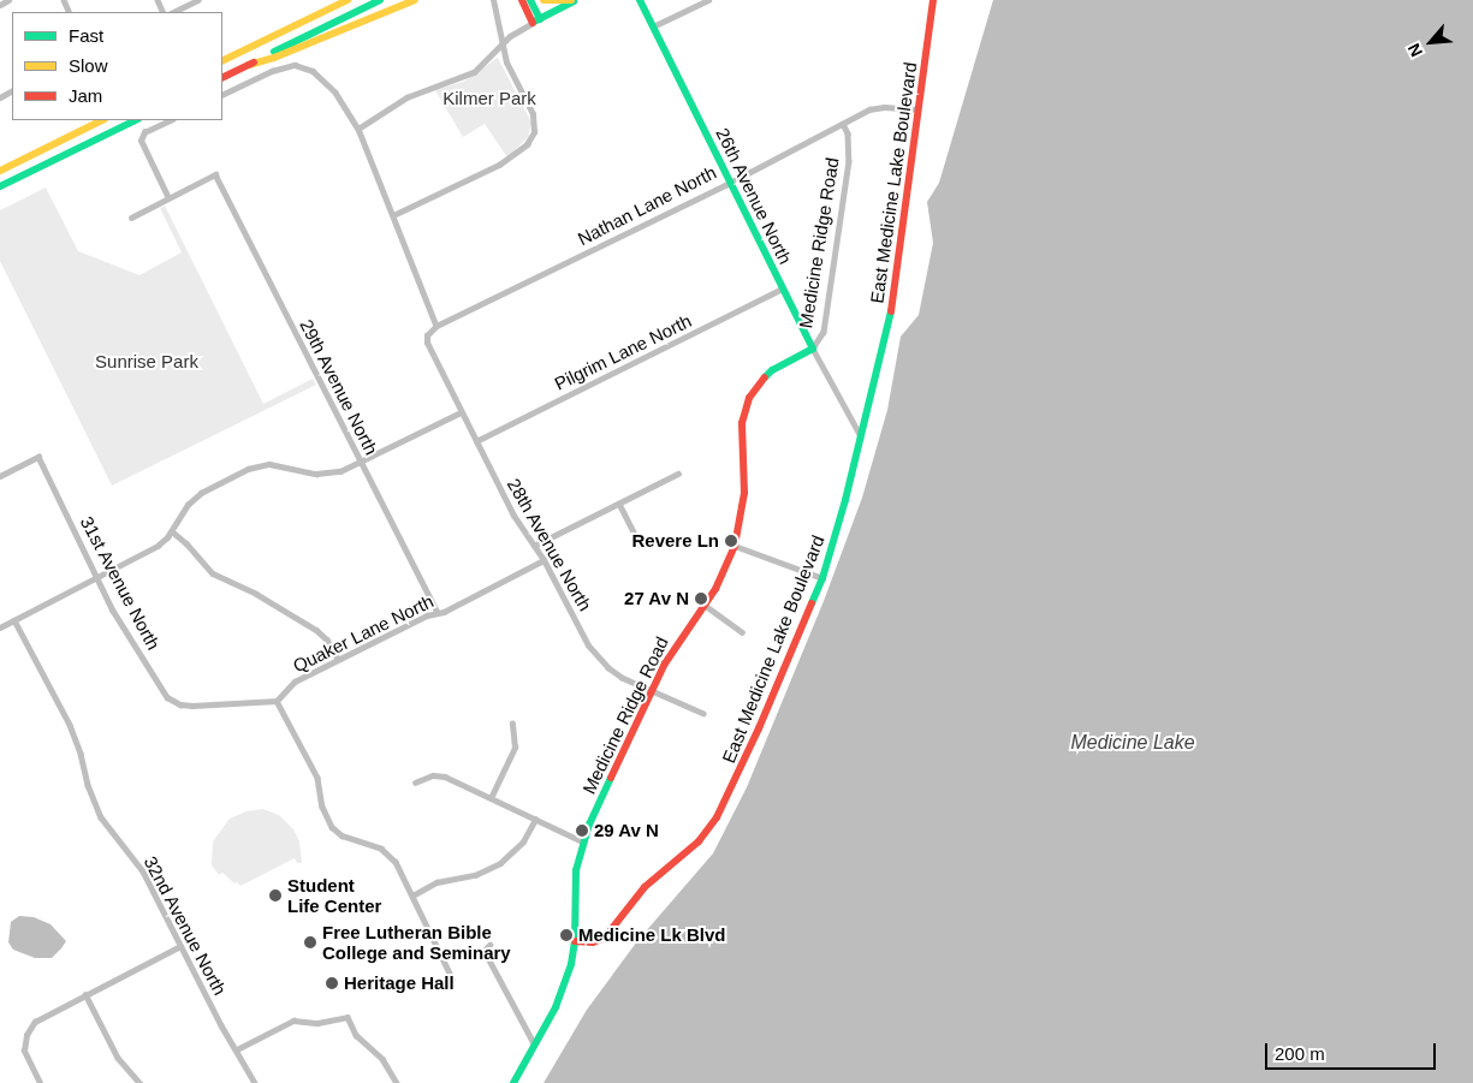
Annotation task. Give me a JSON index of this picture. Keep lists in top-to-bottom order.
{
  "streets": {
    "main road": ["East Medicine Lake Boulevard", "26th Avenue North", "Medicine Ridge Road"],
    "street": [
      "Nathan Lane North",
      "Pilgrim Lane North",
      "29th Avenue North",
      "28th Avenue North",
      "31st Avenue North",
      "Quaker Lane North",
      "32nd Avenue North"
    ]
  },
  "crossings": [
    ["East Medicine Lake Boulevard", "26th Avenue North"],
    ["East Medicine Lake Boulevard", "Nathan Lane North"],
    ["East Medicine Lake Boulevard", "Medicine Ridge Road"],
    ["26th Avenue North", "Nathan Lane North"],
    ["26th Avenue North", "Medicine Ridge Road"],
    ["26th Avenue North", "Pilgrim Lane North"],
    ["Nathan Lane North", "Medicine Ridge Road"],
    ["Nathan Lane North", "28th Avenue North"],
    ["Medicine Ridge Road", "28th Avenue North"],
    ["Pilgrim Lane North", "28th Avenue North"],
    ["29th Avenue North", "Quaker Lane North"],
    ["28th Avenue North", "Quaker Lane North"],
    ["31st Avenue North", "Quaker Lane North"]
  ],
  "water": ["Medicine Lake"],
  "parks": ["Kilmer Park", "Sunrise Park"],
  "places": [
    "Revere Ln",
    "27 Av N",
    "29 Av N",
    "Student Life Center",
    "Medicine Lk Blvd",
    "Free Lutheran Bible College and Seminary",
    "Heritage Hall"
  ],
  "legend": ["Fast", "Slow", "Jam"],
  "scale_bar": "200 m",
  "north": "bottom left"
}
